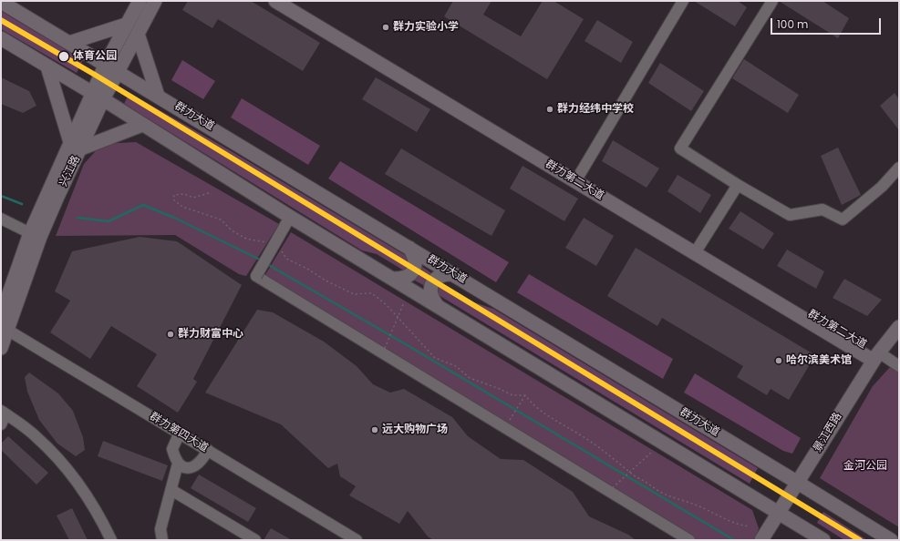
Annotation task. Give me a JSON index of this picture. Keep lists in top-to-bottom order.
{
  "streets": {
    "main road": [
      "群力大道",
      "兴江路",
      "群力第二大道",
      "景江西路"
    ],
    "street": ["群力第四大道"]
  },
  "crossings": [
    ["群力大道", "兴江路"],
    ["群力大道", "景江西路"],
    ["兴江路", "群力第四大道"],
    ["群力第二大道", "景江西路"]
  ],
  "parks": ["金河公园"],
  "places": [
    "群力实验小学",
    "体育公园",
    "群力经纬中学校",
    "群力财富中心",
    "哈尔滨美术馆",
    "远大购物广场"
  ],
  "scale_bar": "100 m"
}
